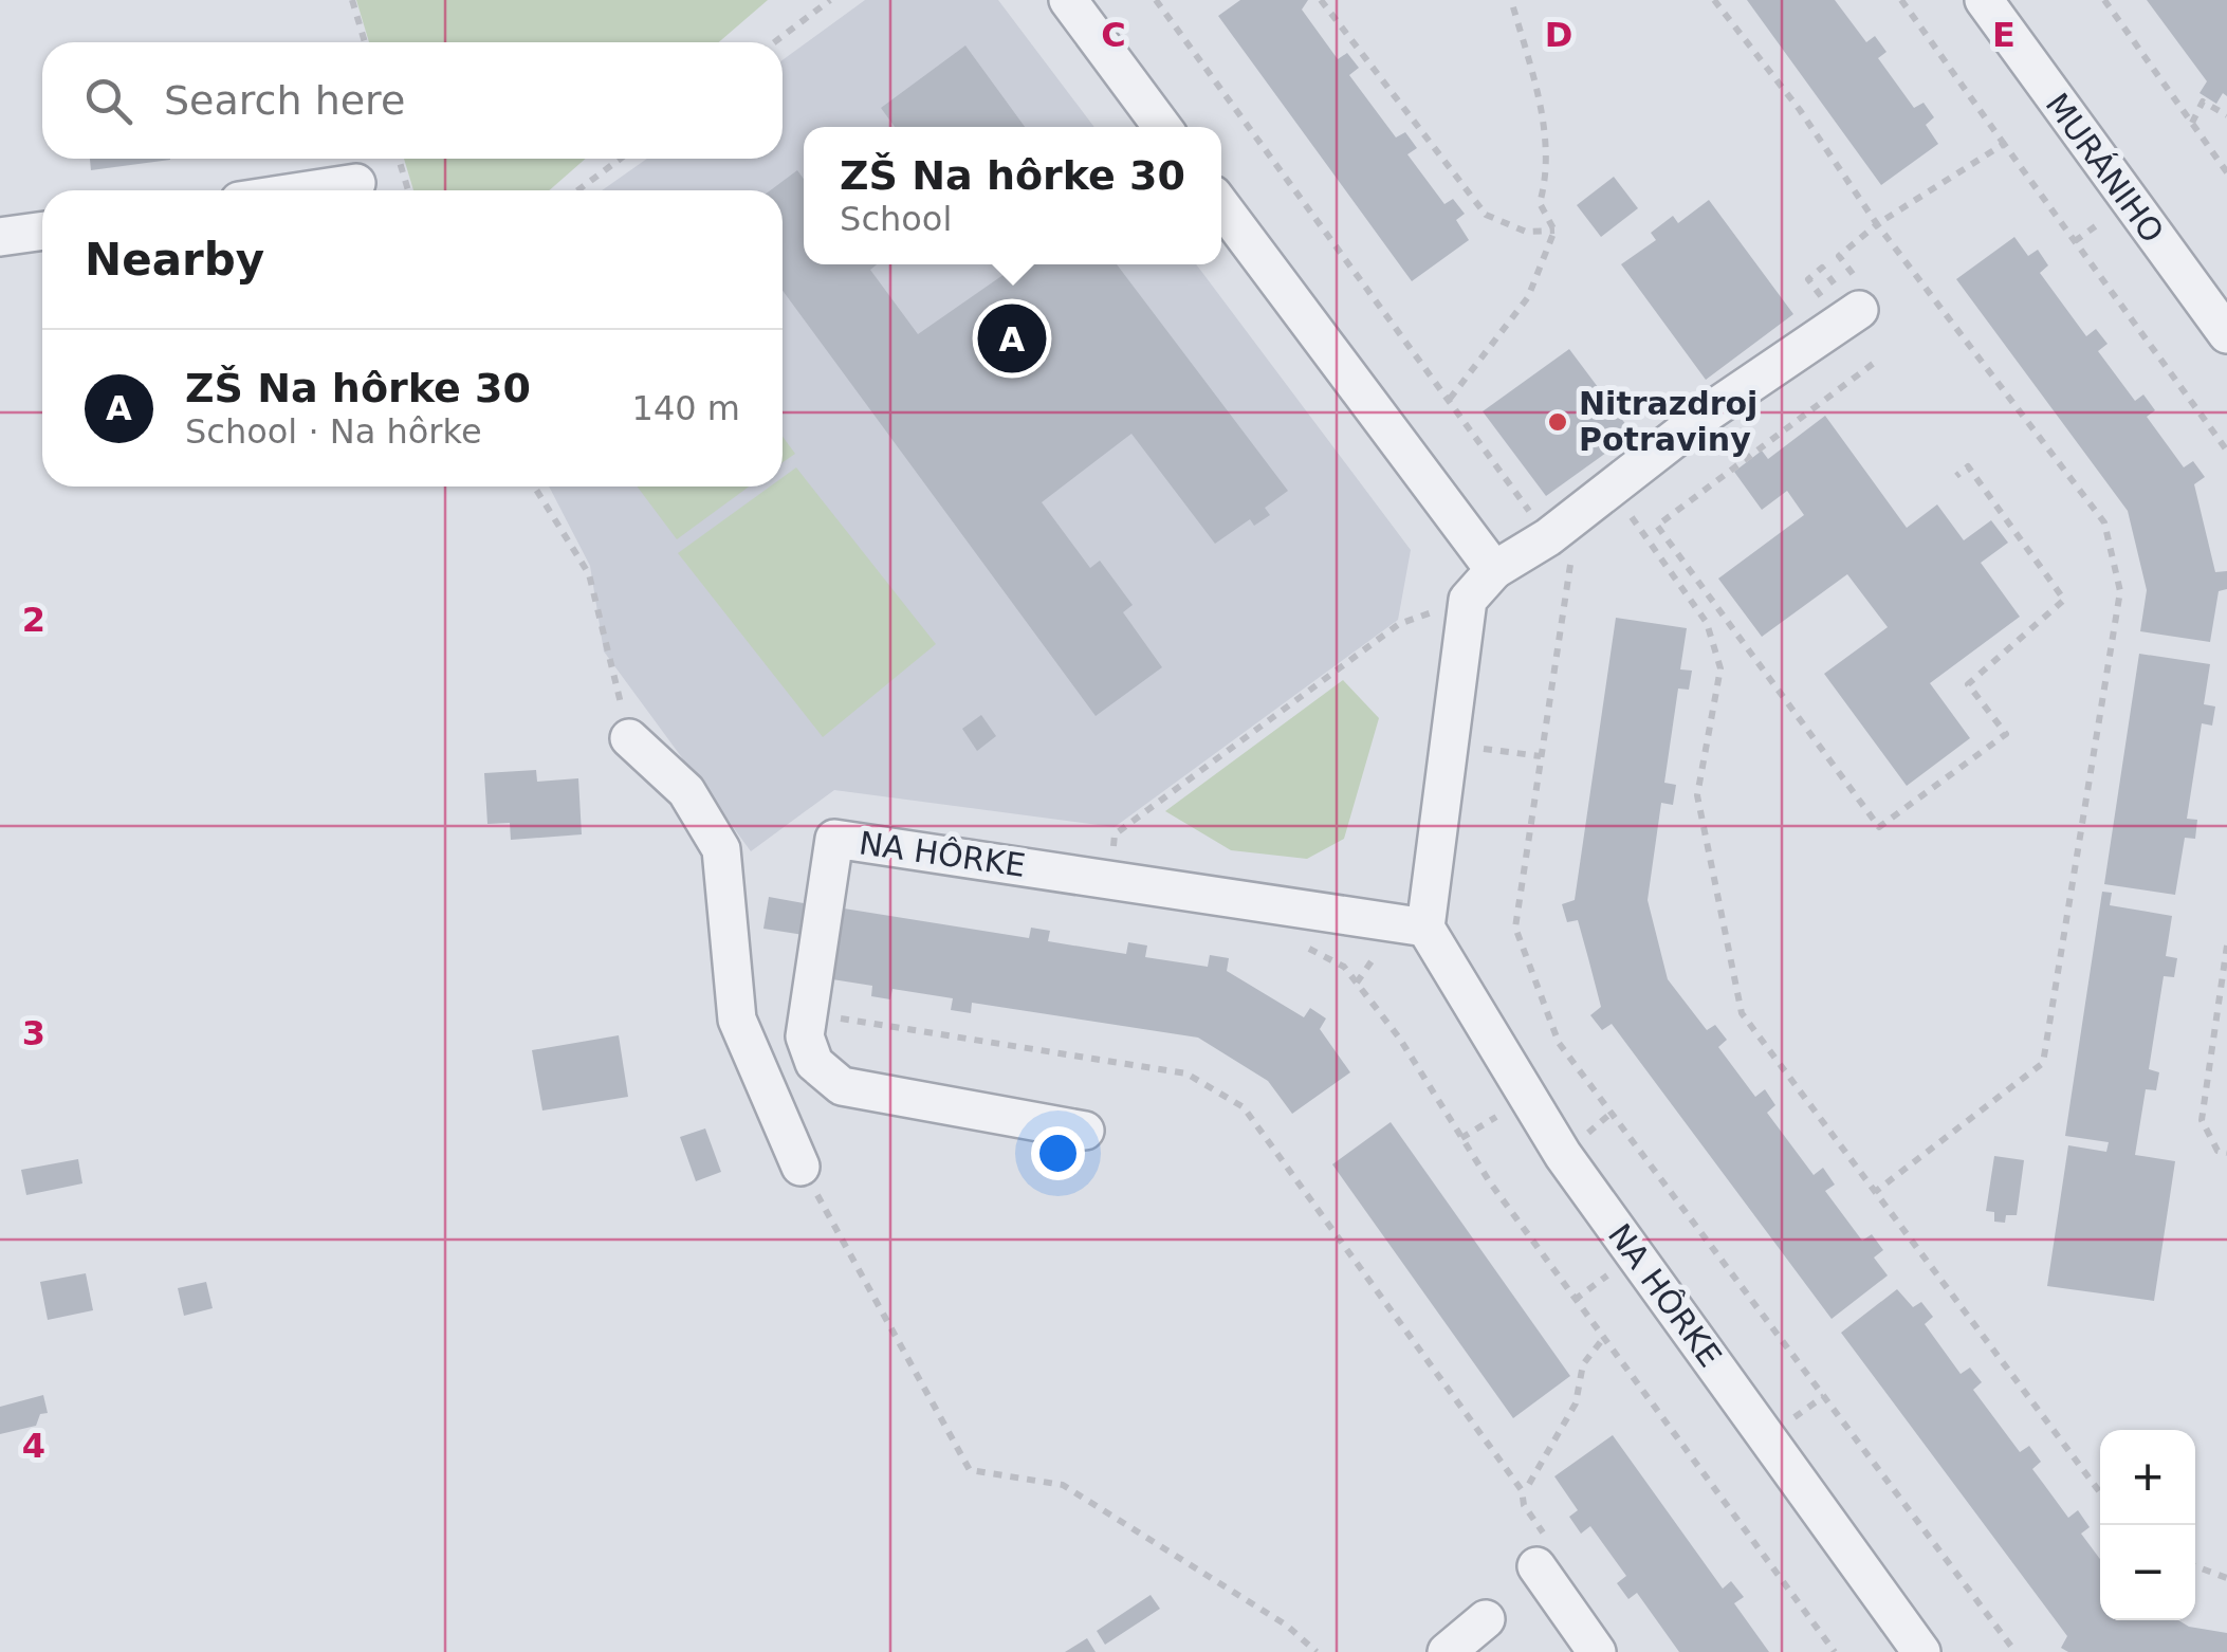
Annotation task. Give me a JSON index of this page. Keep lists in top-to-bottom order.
{
  "streets": {
    "street": ["MURÁNIHO", "NA HÔRKE"]
  },
  "places": ["Nitrazdroj Potraviny"],
  "page": {
    "search": "Search here",
    "popup": ["ZŠ Na hôrke 30", "School"],
    "heading": "Nearby",
    "pins": "A",
    "list": [
      {
        "mark": "A",
        "name": "ZŠ Na hôrke 30",
        "note": "School · Na hôrke",
        "value": "140 m"
      }
    ],
    "map_buttons": ["+", "−"]
  },
  "grid": {
    "columns": ["C", "D", "E"],
    "rows": ["2", "3", "4"]
  }
}
